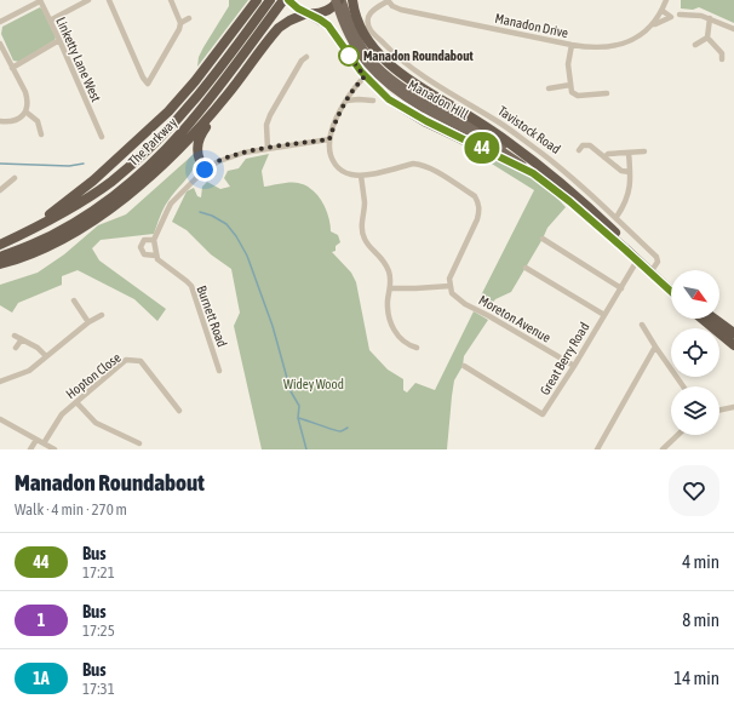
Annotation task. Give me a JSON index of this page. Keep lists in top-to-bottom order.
{
  "streets": {
    "highway": ["Manadon Hill", "The Parkway"],
    "street": [
      "Manadon Drive",
      "Linketty Lane West",
      "Tavistock Road",
      "Burnett Road",
      "Moreton Avenue",
      "Great Berry Road",
      "Hopton Close"
    ]
  },
  "crossings": [
    ["Manadon Drive", "Tavistock Road"],
    ["Manadon Hill", "Tavistock Road"],
    ["Manadon Hill", "Great Berry Road"],
    ["Moreton Avenue", "Great Berry Road"]
  ],
  "parks": ["Widey Wood"],
  "places": ["Manadon Roundabout"],
  "lines": ["bus line 44"],
  "north": "bottom right",
  "page": {
    "on_map": "44",
    "heading": ["Manadon Roundabout", "Walk · 4 min · 270 m"],
    "list": [
      {
        "mark": "44",
        "name": "Bus",
        "note": "17:21",
        "value": "4 min"
      },
      {
        "mark": "1",
        "name": "Bus",
        "note": "17:25",
        "value": "8 min"
      },
      {
        "mark": "1A",
        "name": "Bus",
        "note": "17:31",
        "value": "14 min"
      }
    ]
  }
}
